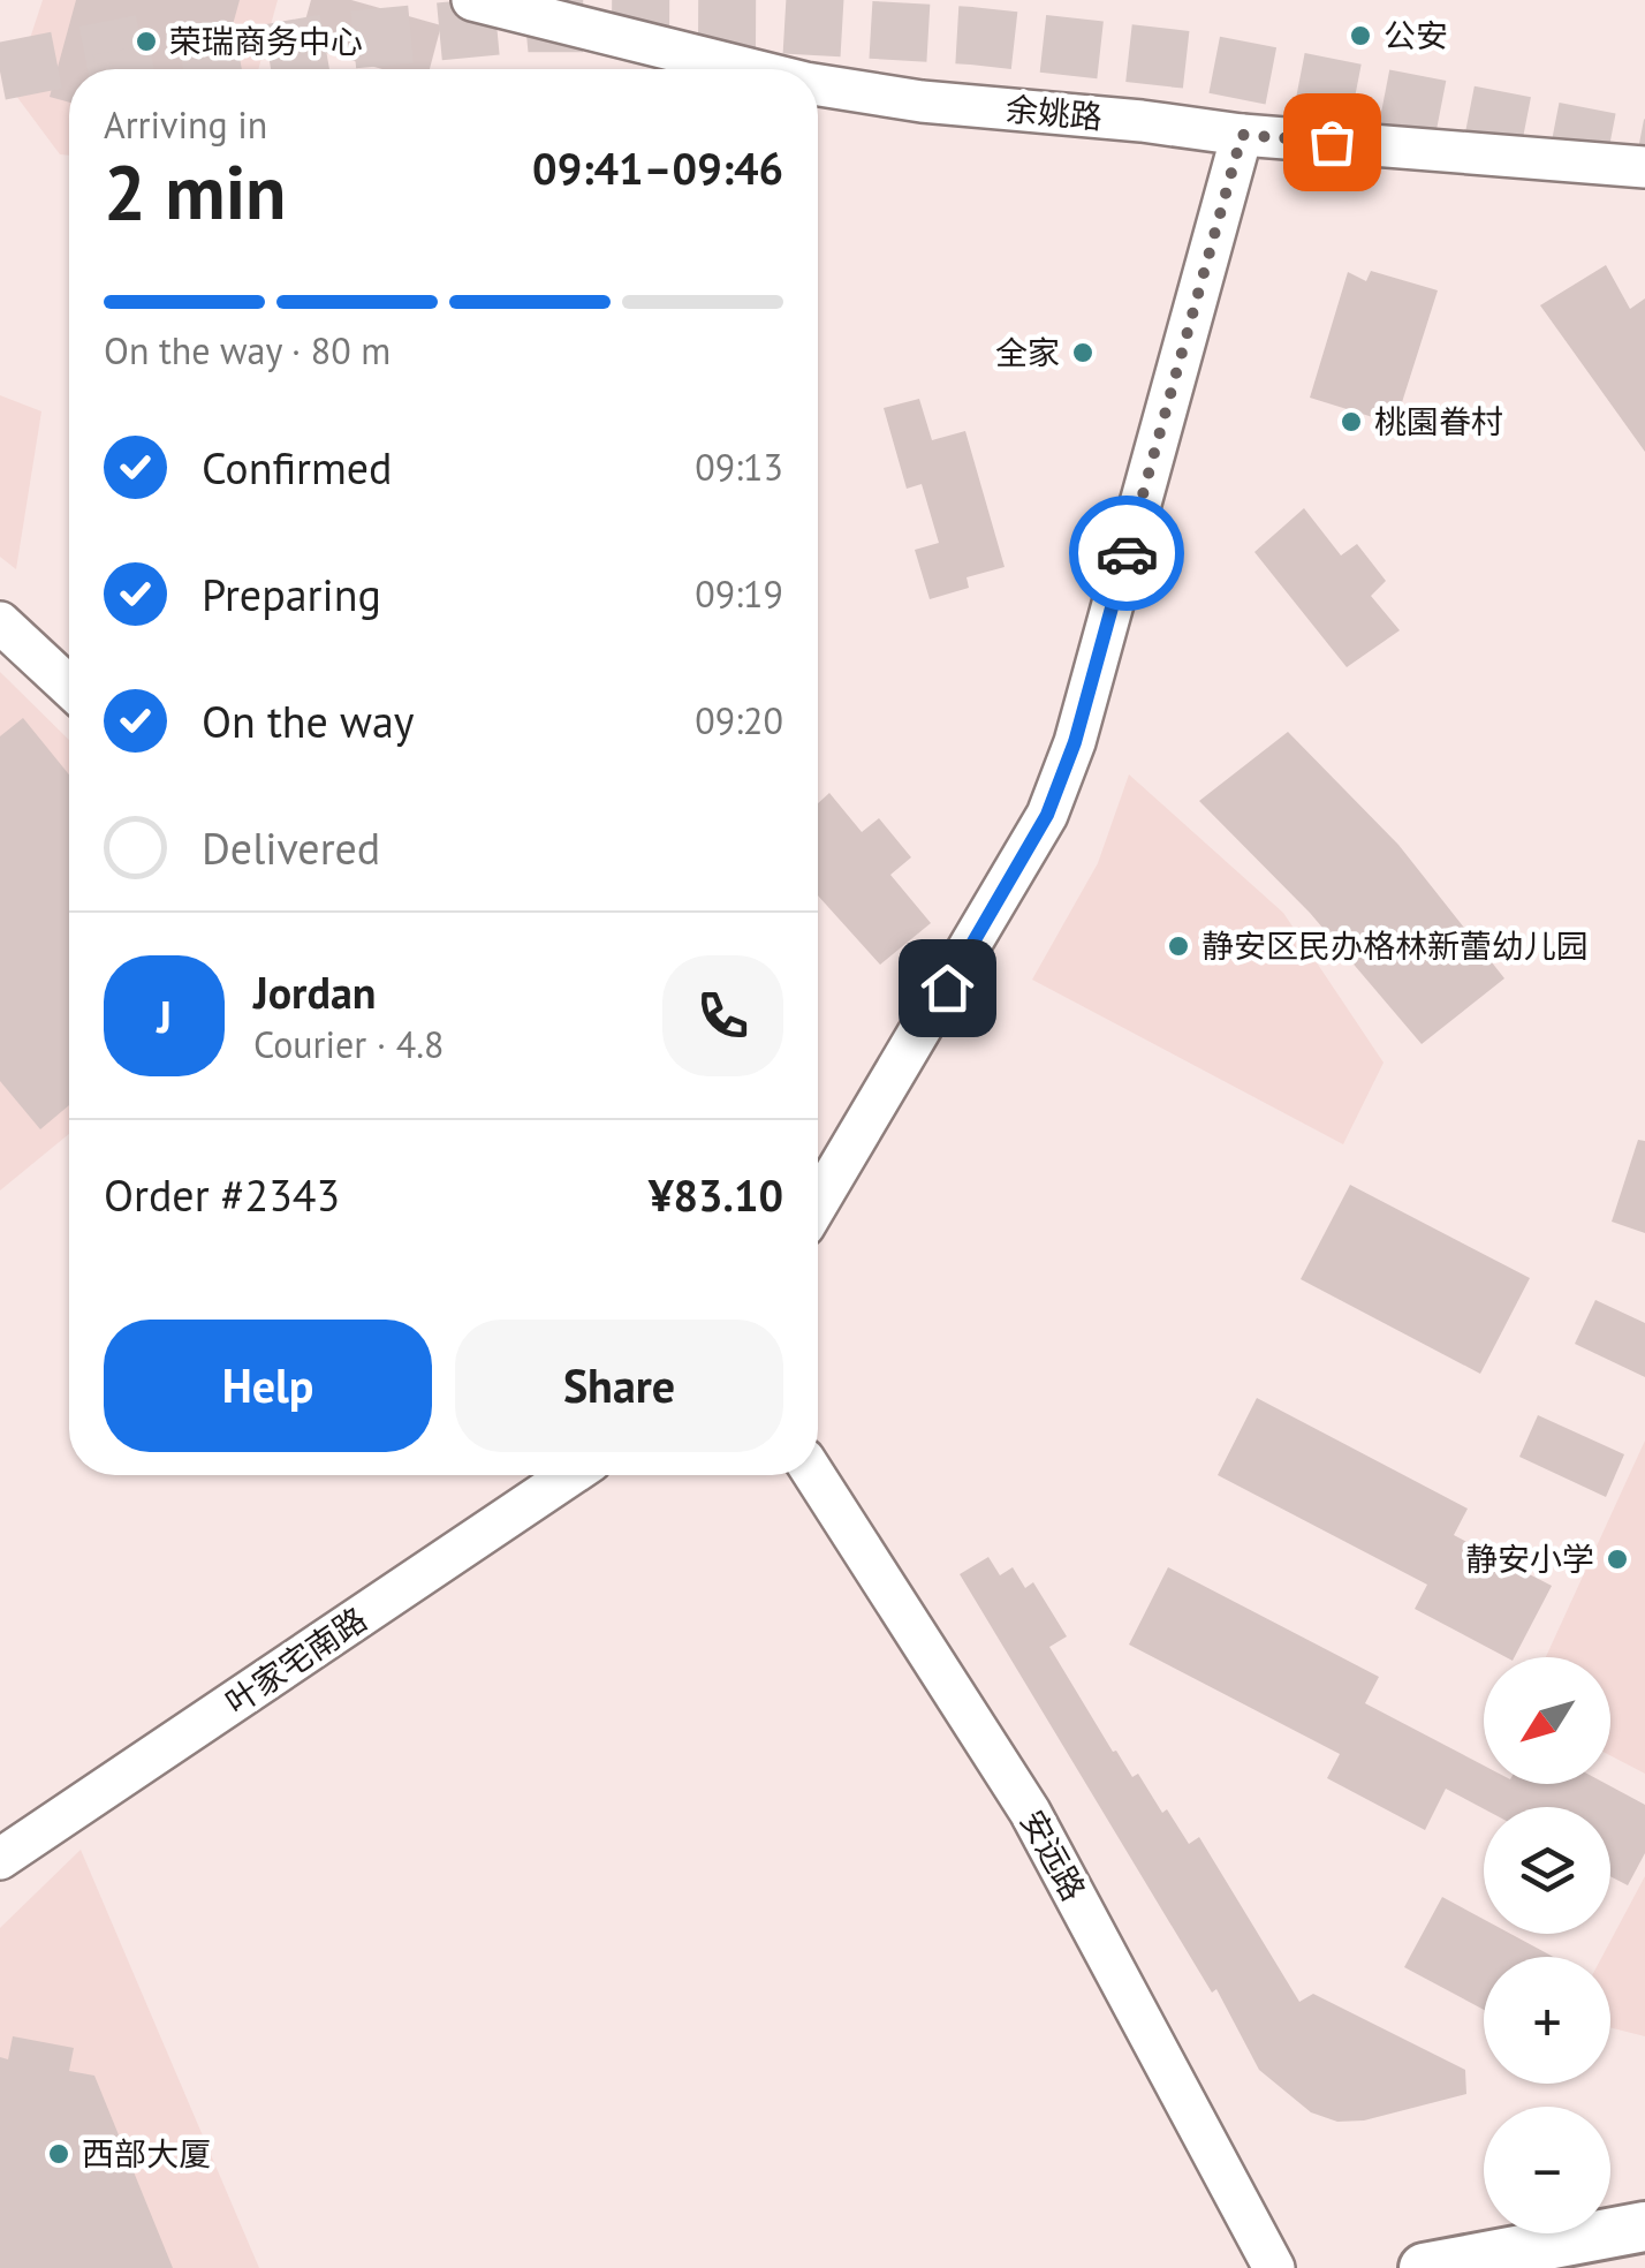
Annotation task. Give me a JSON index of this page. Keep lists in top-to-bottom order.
{
  "streets": {
    "street": ["余姚路", "叶家宅南路", "安远路"]
  },
  "places": [
    "公安",
    "荣瑞商务中心",
    "全家",
    "桃園眷村",
    "静安区民办格林新蕾幼儿园",
    "静安小学",
    "西部大厦"
  ],
  "north": "bottom left",
  "page": {
    "heading": ["2 min", "Arriving in", "09:41–09:46"],
    "panel": [
      "Jordan",
      "Courier · 4.8",
      "Order #2343",
      "¥83.10"
    ],
    "bar": "On the way · 80 m",
    "list": [
      ["Confirmed", "09:13"],
      ["Preparing", "09:19"],
      ["On the way", "09:20"],
      "Delivered"
    ],
    "round": "J",
    "buttons": ["Help", "Share"],
    "map_buttons": ["+", "−"]
  }
}
